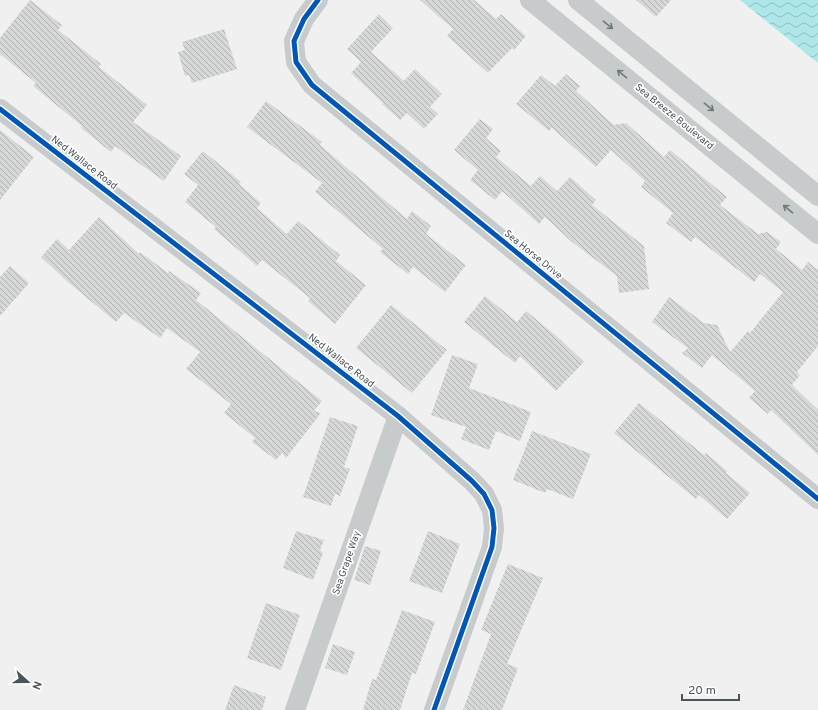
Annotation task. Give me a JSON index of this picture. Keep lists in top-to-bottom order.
{
  "streets": {
    "street": [
      "Sea Breeze Boulevard",
      "Ned Wallace Road",
      "Sea Horse Drive",
      "Sea Grape Way"
    ]
  },
  "crossings": [
    ["Ned Wallace Road", "Sea Grape Way"]
  ],
  "scale_bar": "20 m",
  "north": "right"
}
